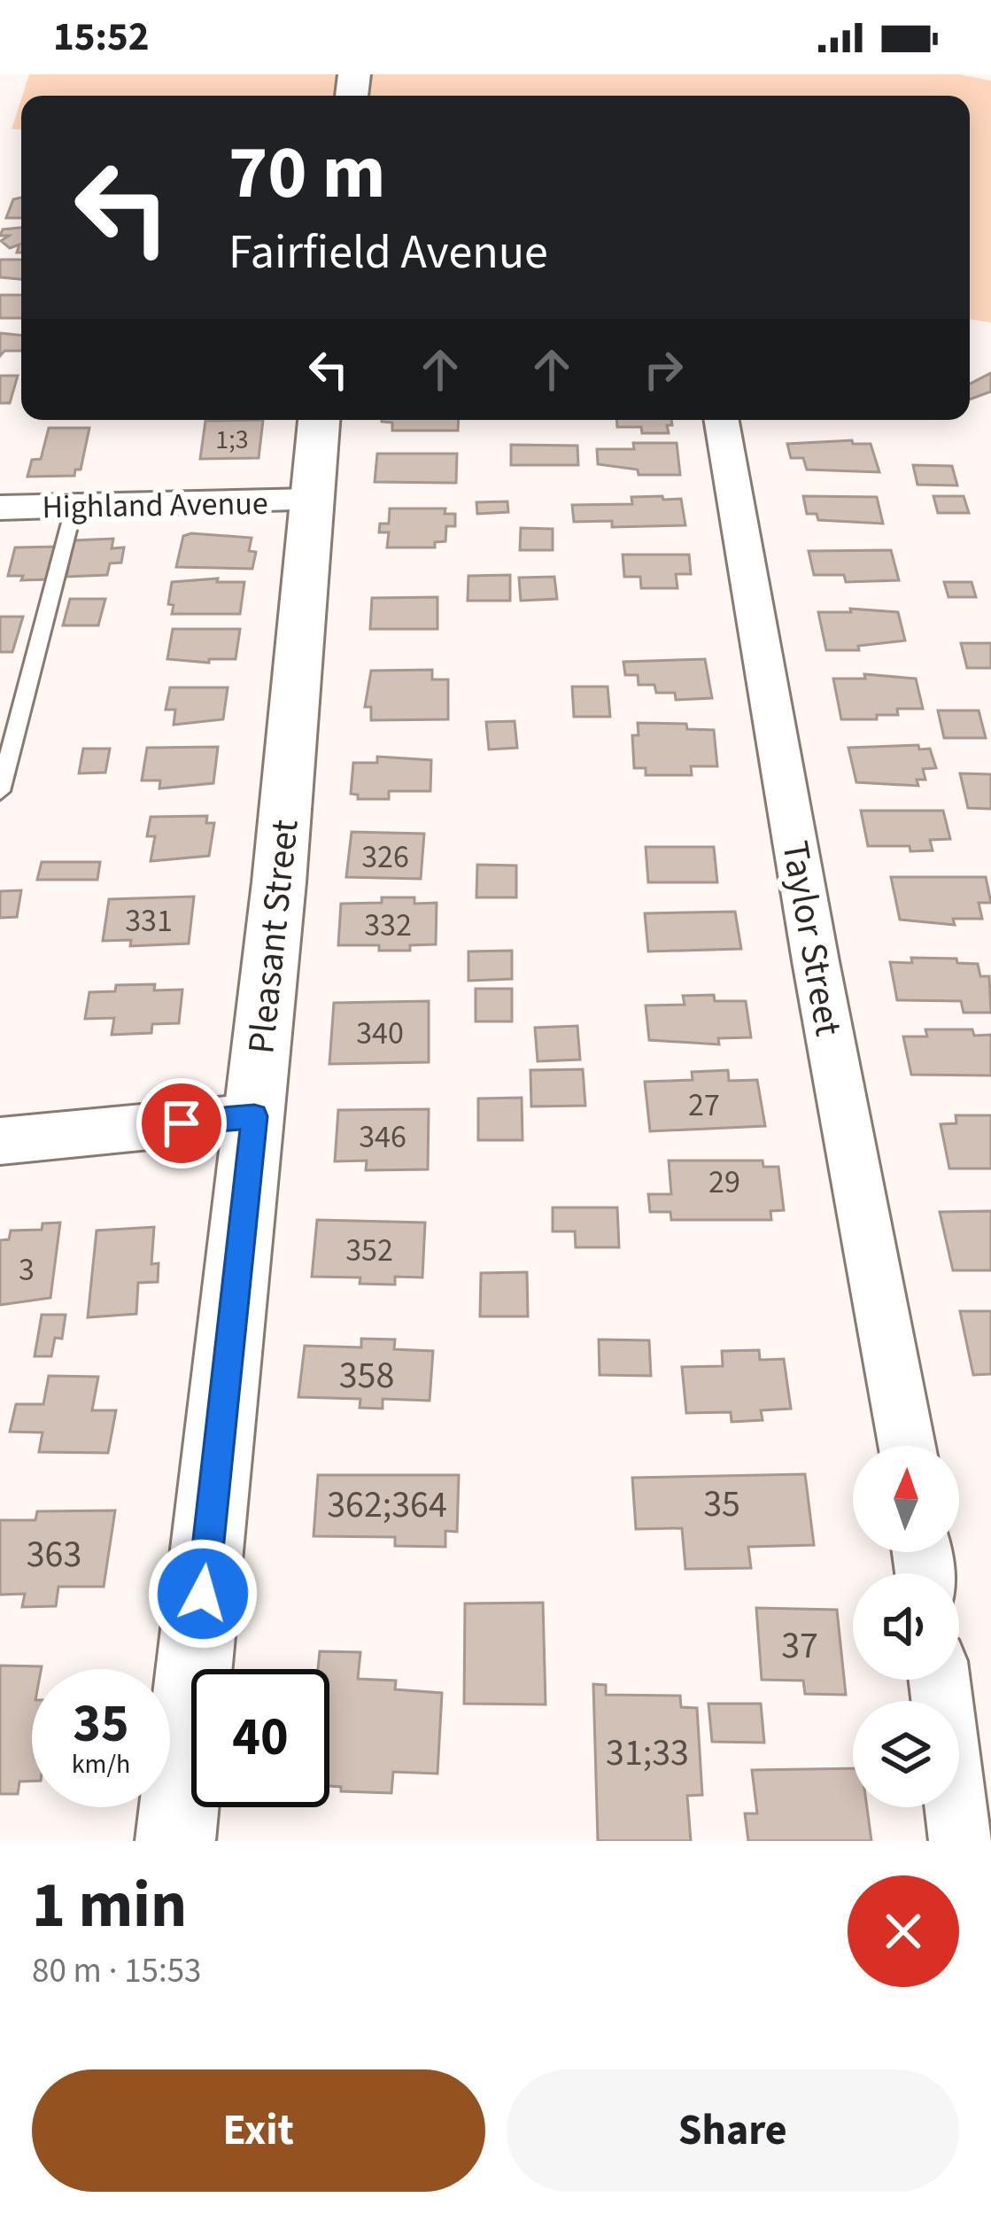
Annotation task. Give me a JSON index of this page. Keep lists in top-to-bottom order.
{
  "streets": {
    "street": ["Highland Avenue", "Pleasant Street", "Taylor Street"]
  },
  "crossings": [
    ["Highland Avenue", "Pleasant Street"]
  ],
  "house_numbers": [
    "1;3",
    "326",
    "331",
    "332",
    "340",
    "27",
    "346",
    "29",
    "352",
    "3",
    "358",
    "35",
    "362;364",
    "363",
    "37",
    "31;33"
  ],
  "north": "top",
  "page": {
    "status": "15:52",
    "turn": ["70 m", "Fairfield Avenue"],
    "speed": "35 km/h",
    "limit": "40",
    "heading": ["1 min", "80 m · 15:53"],
    "buttons": ["Exit", "Share"]
  }
}
